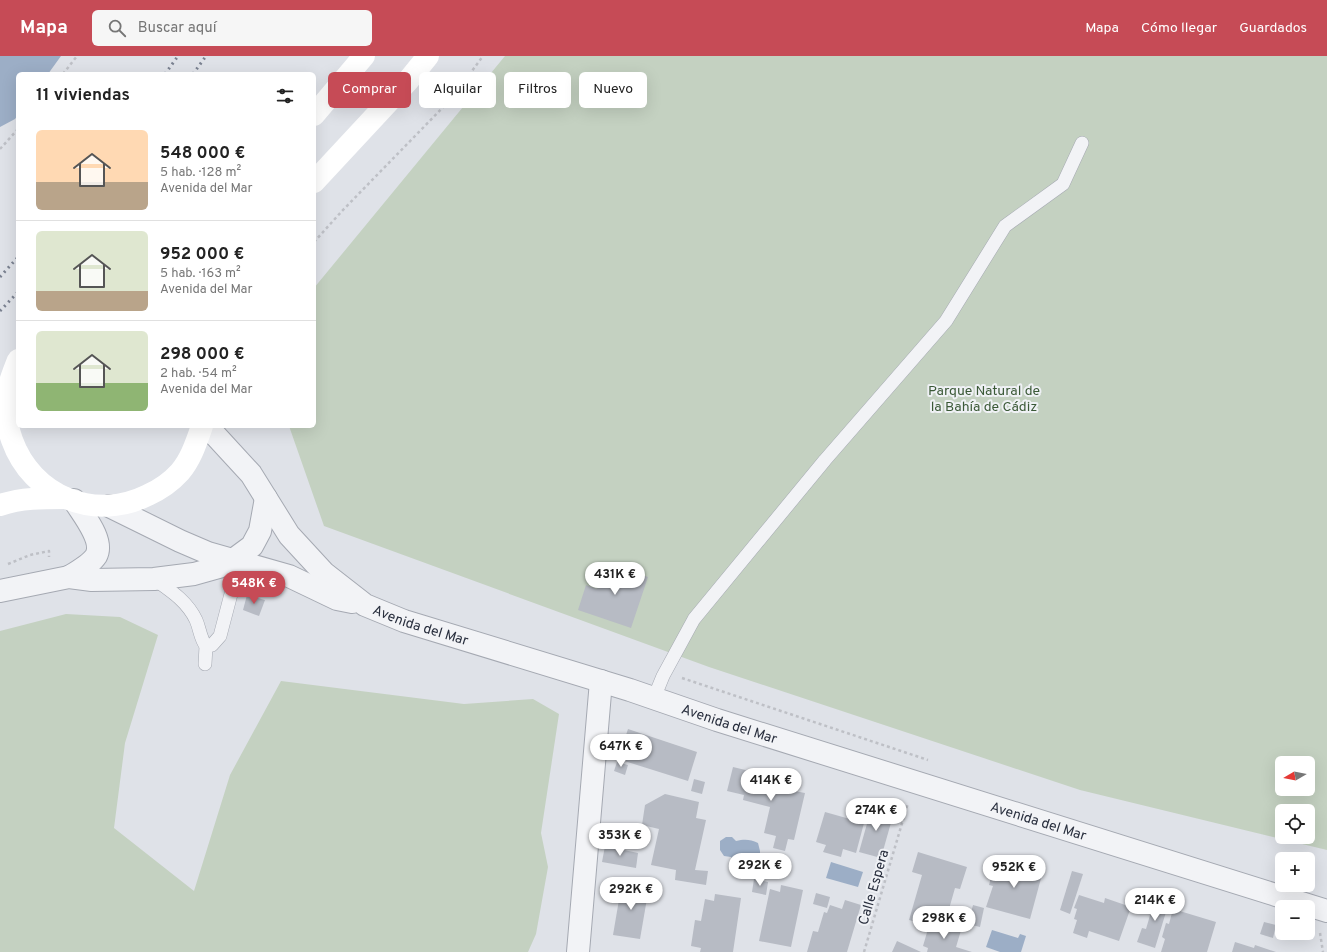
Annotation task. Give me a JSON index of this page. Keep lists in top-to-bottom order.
{
  "streets": {
    "street": ["Avenida del Mar"],
    "path": ["Calle Espera"]
  },
  "crossings": [
    ["Avenida del Mar", "Calle Espera"]
  ],
  "parks": ["Parque Natural de la Bahía de Cádiz"],
  "north": "left",
  "page": {
    "header": "Mapa",
    "search": "Buscar aquí",
    "nav": ["Mapa", "Cómo llegar", "Guardados"],
    "chip": [
      "Comprar",
      "Alquilar",
      "Filtros",
      "Nuevo"
    ],
    "heading": "11 viviendas",
    "list": [
      {
        "name": "548 000 €",
        "note": "5 hab. · 128 m² · Avenida del Mar"
      },
      {
        "name": "952 000 €",
        "note": "5 hab. · 163 m² · Avenida del Mar"
      },
      {
        "name": "298 000 €",
        "note": "2 hab. · 54 m² · Avenida del Mar"
      }
    ],
    "price": [
      "431K €",
      "548K €",
      "647K €",
      "414K €",
      "274K €",
      "353K €",
      "292K €",
      "952K €",
      "292K €",
      "214K €",
      "298K €"
    ],
    "map_buttons": ["+", "−"]
  }
}
